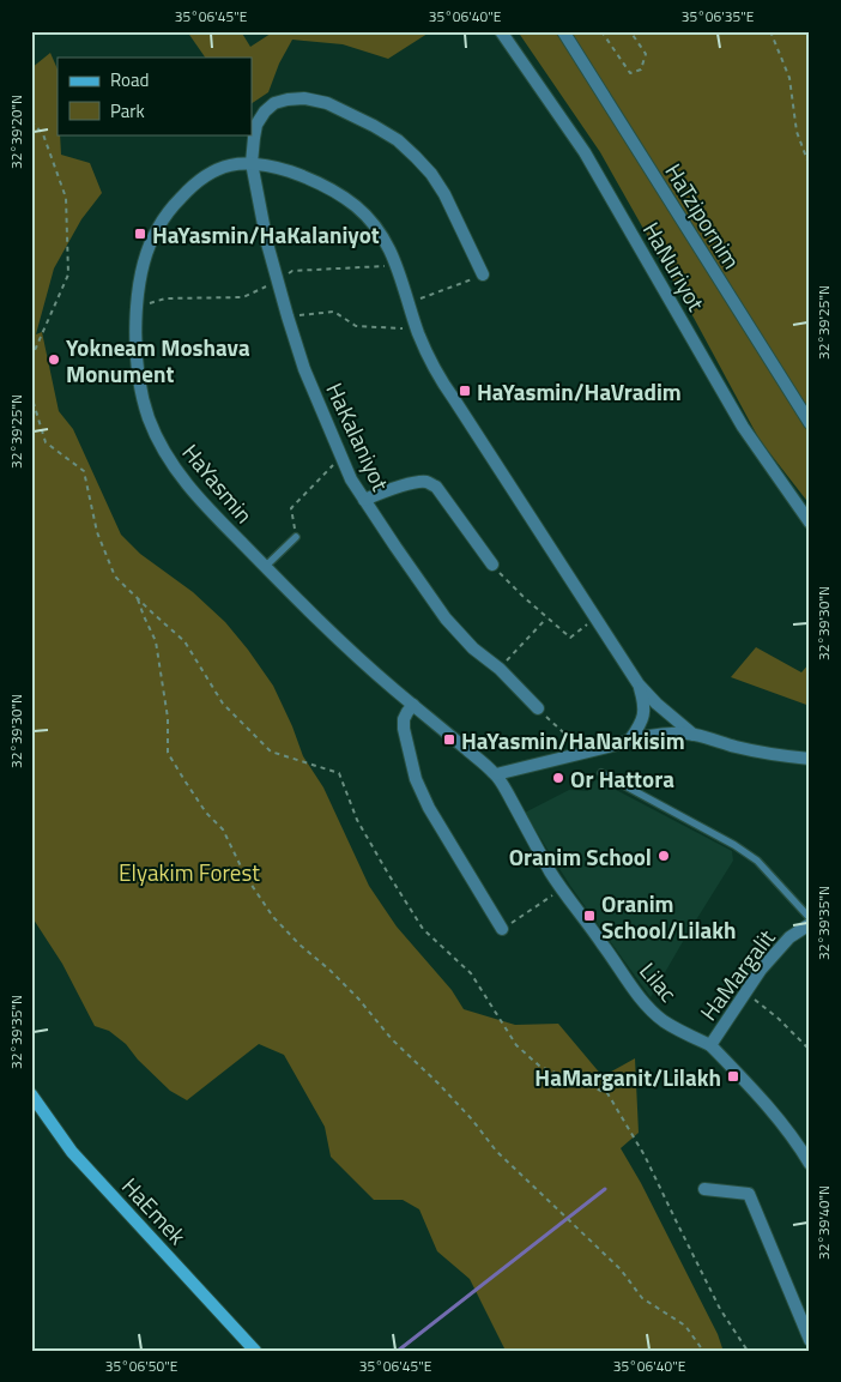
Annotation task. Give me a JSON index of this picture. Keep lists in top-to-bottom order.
{
  "streets": {
    "street": [
      "HaTzipornim",
      "HaNuriyot",
      "HaKalaniyot",
      "HaYasmin",
      "HaMargalit",
      "Lilac",
      "HaEmek"
    ]
  },
  "crossings": [
    ["HaKalaniyot", "HaYasmin"],
    ["HaYasmin", "Lilac"],
    ["HaMargalit", "Lilac"]
  ],
  "parks": ["Elyakim Forest"],
  "places": {
    "transit": [
      "HaYasmin/HaKalaniyot",
      "HaYasmin/HaVradim",
      "HaYasmin/HaNarkisim",
      "Oranim School/Lilakh",
      "HaMarganit/Lilakh"
    ],
    "other": ["Yokneam Moshava Monument", "Or Hattora", "Oranim School"]
  },
  "legend": ["Road", "Park"],
  "coordinates": [
    "35°06'45\"E",
    "35°06'40\"E",
    "35°06'35\"E",
    "32°39'20\"N",
    "32°39'25\"N",
    "32°39'30\"N",
    "32°39'35\"N",
    "32°39'40\"N",
    "35°06'50\"E"
  ]
}
